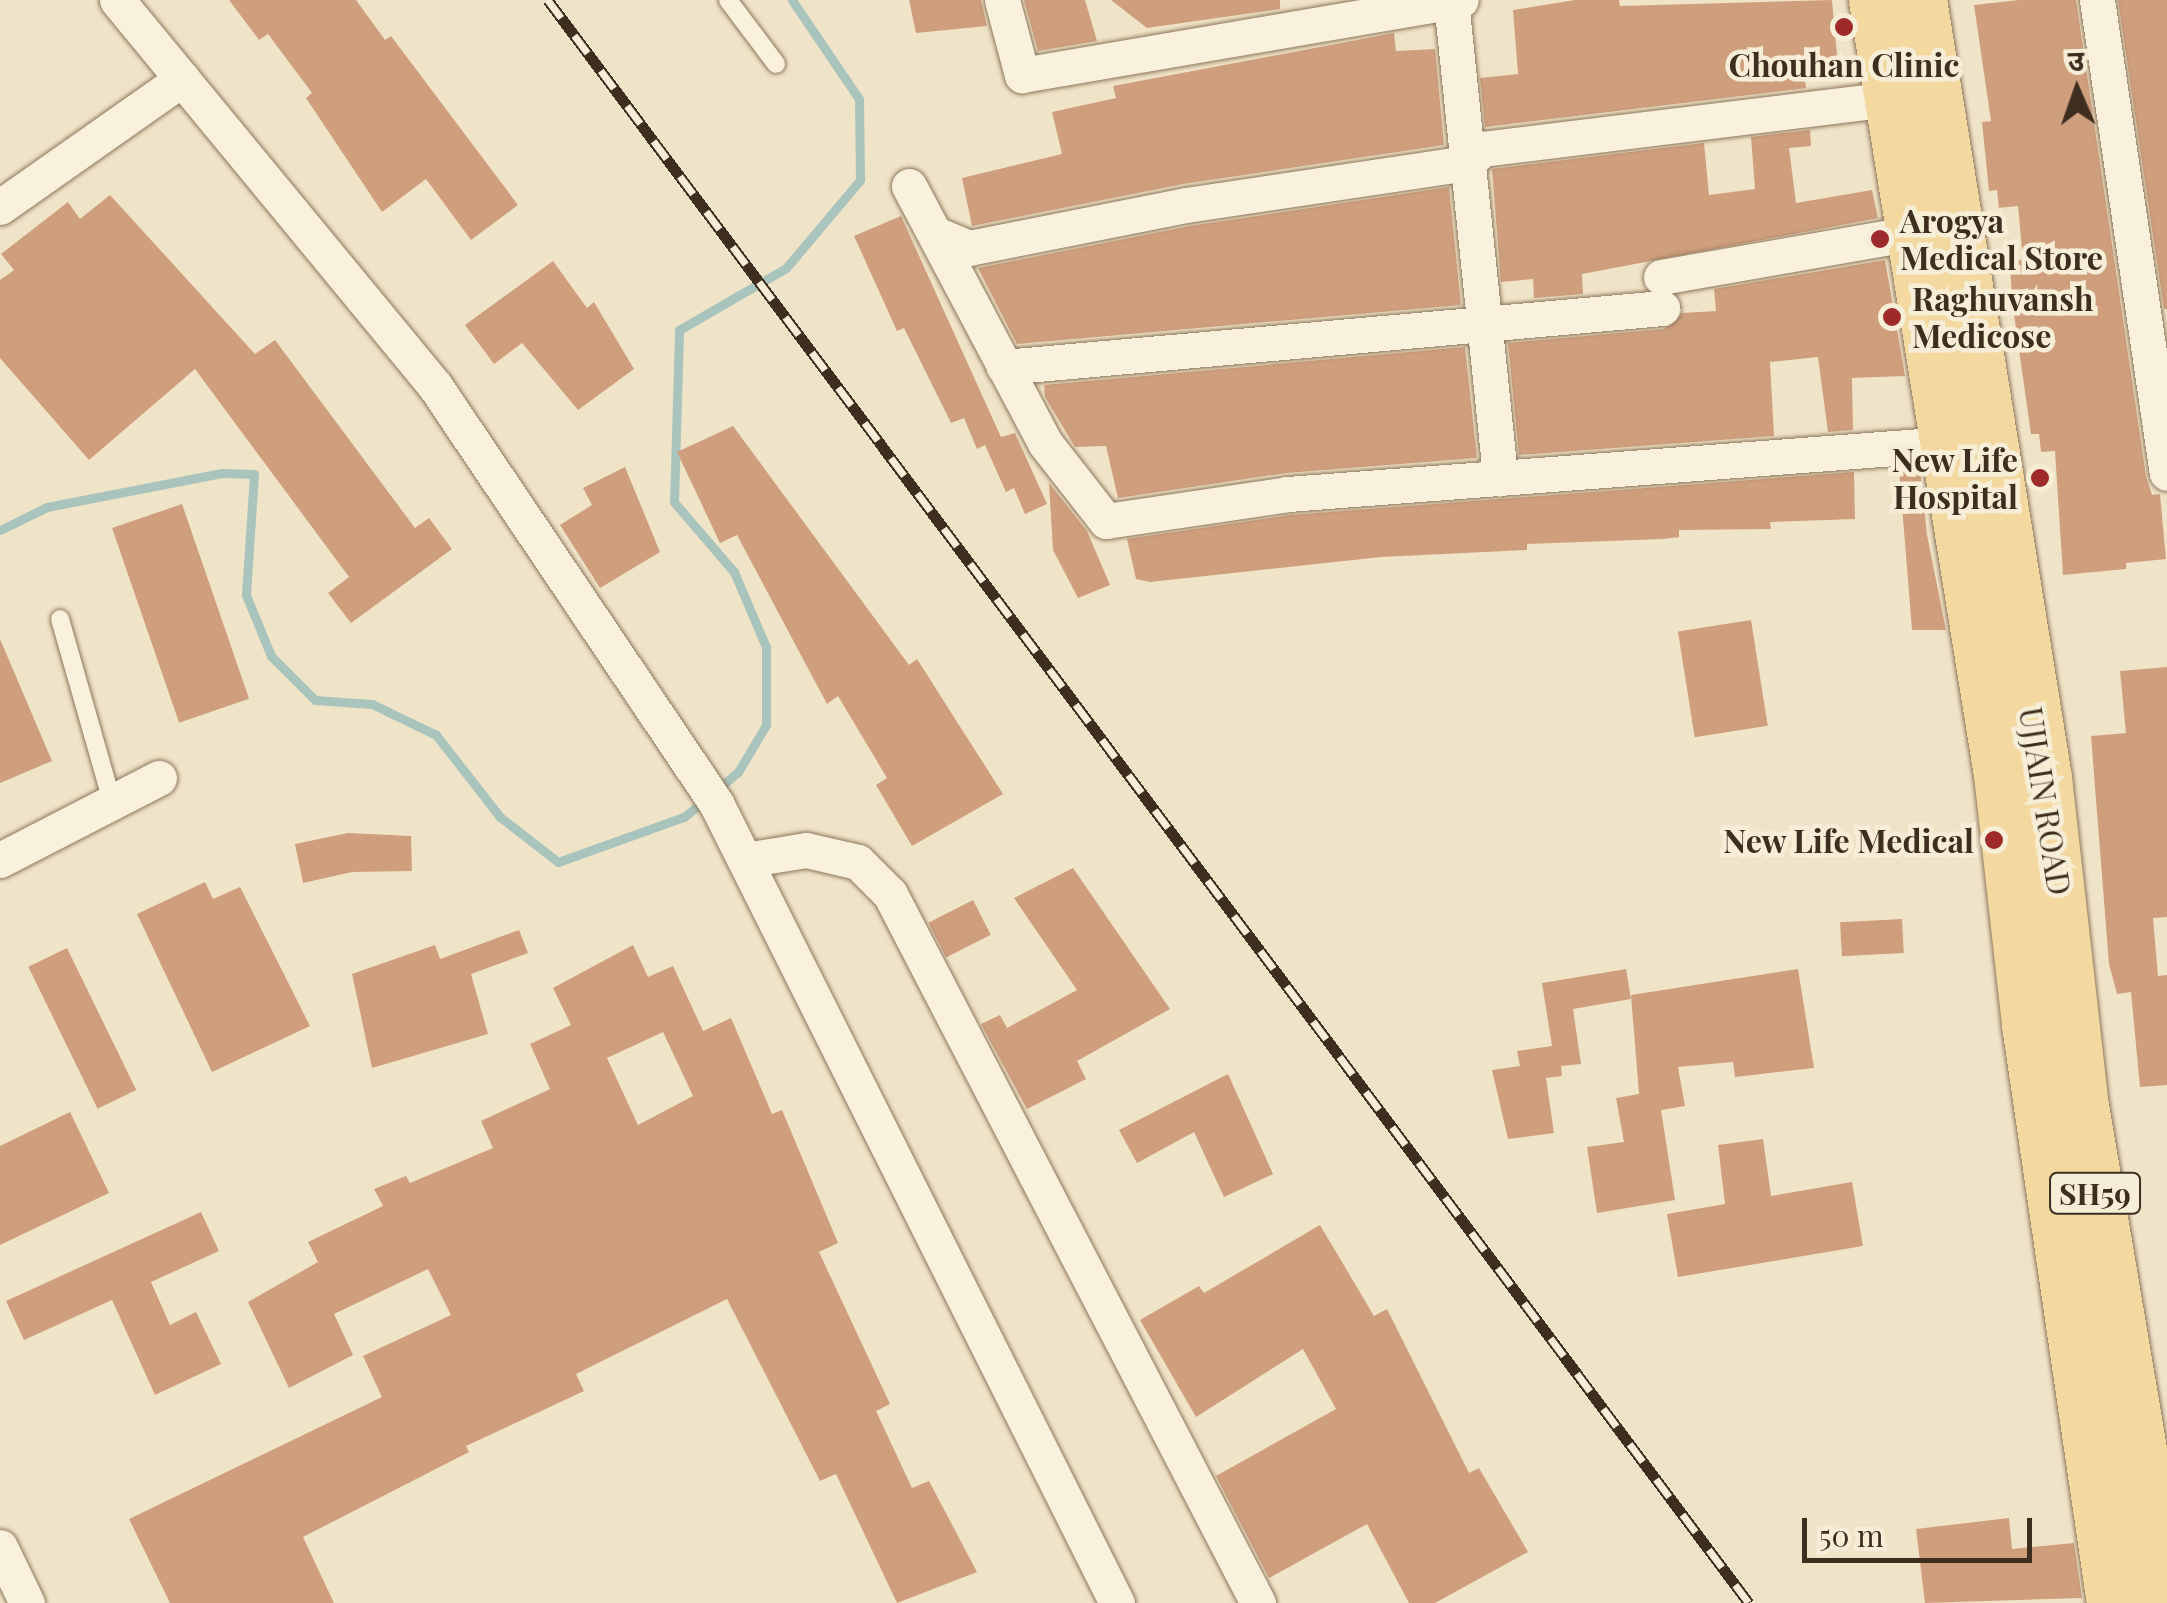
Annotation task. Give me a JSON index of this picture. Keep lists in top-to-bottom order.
{
  "streets": {
    "main road": ["UJJAIN ROAD", "SH59"]
  },
  "crossings": [
    ["UJJAIN ROAD", "SH59"]
  ],
  "places": [
    "Chouhan Clinic",
    "Arogya Medical Store",
    "Raghuvansh Medicose",
    "New Life Hospital",
    "New Life Medical"
  ],
  "scale_bar": "50 m",
  "north": "top"
}
